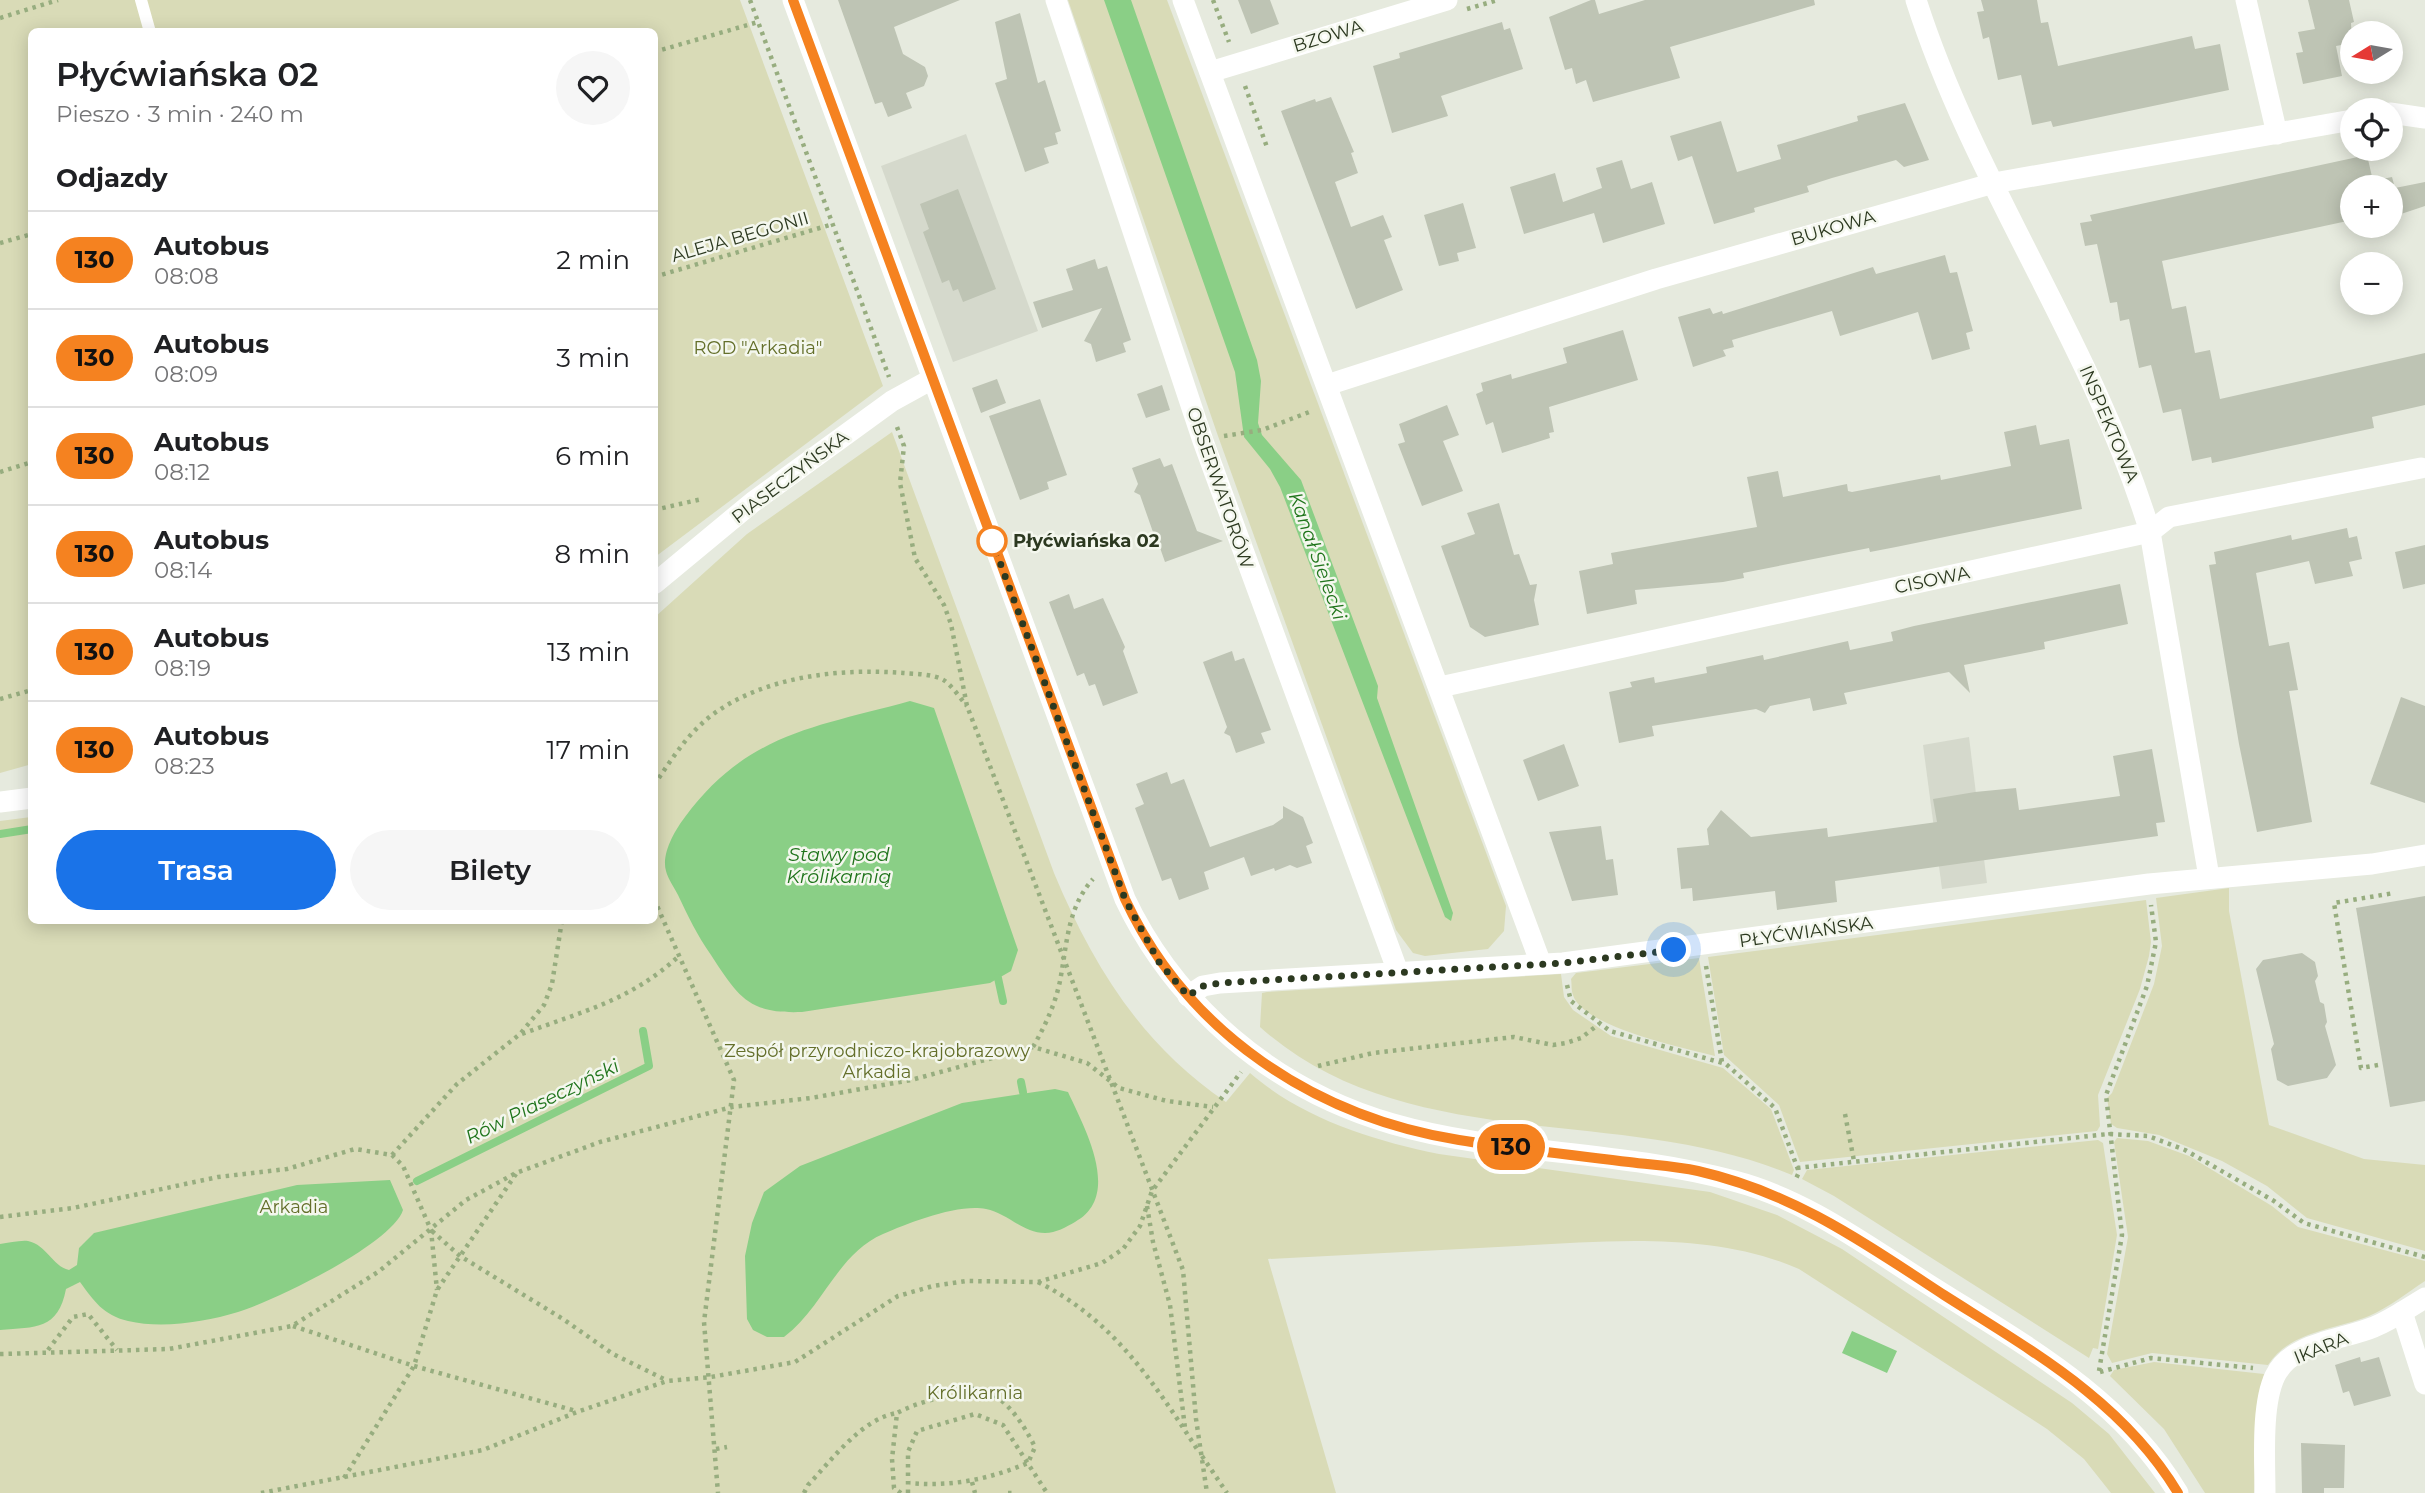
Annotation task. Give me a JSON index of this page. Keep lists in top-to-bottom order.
{
  "streets": {
    "street": [
      "BZOWA",
      "BUKOWA",
      "INSPEKTOWA",
      "PIASECZYŃSKA",
      "OBSERWATORÓW",
      "CISOWA",
      "PŁYĆWIAŃSKA",
      "IKARA"
    ],
    "path": ["ALEJA BEGONII"]
  },
  "crossings": [
    ["BUKOWA", "INSPEKTOWA"],
    ["INSPEKTOWA", "CISOWA"],
    ["INSPEKTOWA", "PŁYĆWIAŃSKA"],
    ["OBSERWATORÓW", "PŁYĆWIAŃSKA"]
  ],
  "water": ["Kanał Sielecki", "Stawy pod Królikarnią", "Rów Piaseczyński"],
  "parks": [
    "ROD \"Arkadia\"",
    "Zespół przyrodniczo-krajobrazowy Arkadia",
    "Arkadia",
    "Królikarnia"
  ],
  "places": ["Płyćwiańska 02"],
  "lines": ["bus line 130"],
  "north": "left",
  "page": {
    "on_map": "130",
    "map_buttons": ["+", "−"],
    "heading": [
      ["Płyćwiańska 02", "Pieszo · 3 min · 240 m"],
      "Odjazdy"
    ],
    "list": [
      {
        "mark": "130",
        "name": "Autobus",
        "note": "08:08",
        "value": "2 min"
      },
      {
        "mark": "130",
        "name": "Autobus",
        "note": "08:09",
        "value": "3 min"
      },
      {
        "mark": "130",
        "name": "Autobus",
        "note": "08:12",
        "value": "6 min"
      },
      {
        "mark": "130",
        "name": "Autobus",
        "note": "08:14",
        "value": "8 min"
      },
      {
        "mark": "130",
        "name": "Autobus",
        "note": "08:19",
        "value": "13 min"
      },
      {
        "mark": "130",
        "name": "Autobus",
        "note": "08:23",
        "value": "17 min"
      }
    ],
    "buttons": ["Trasa", "Bilety"]
  }
}
